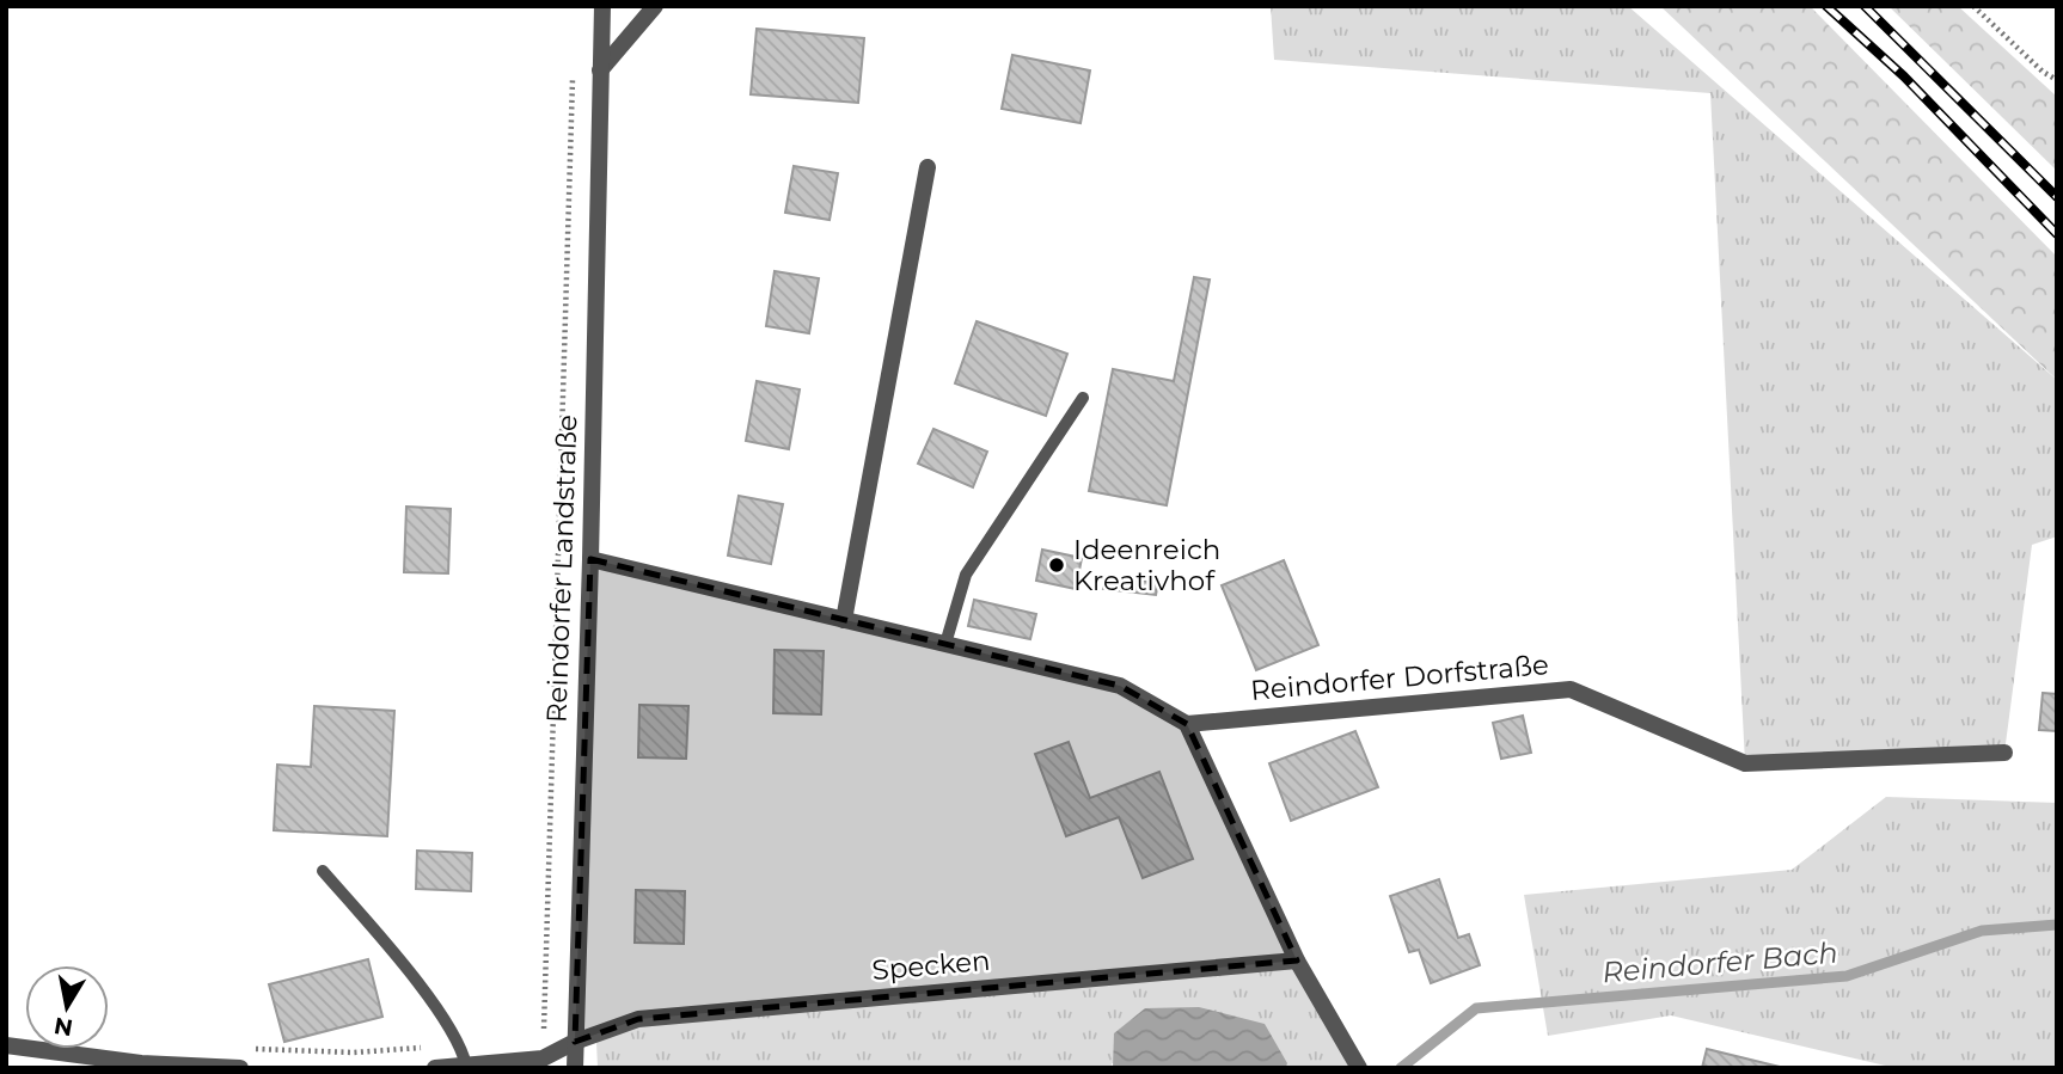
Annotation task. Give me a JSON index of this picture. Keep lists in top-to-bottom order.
{
  "streets": {
    "street": ["Reindorfer Landstraße", "Reindorfer Dorfstraße", "Specken"]
  },
  "crossings": [
    ["Reindorfer Landstraße", "Specken"]
  ],
  "water": ["Reindorfer Bach"],
  "places": ["Ideenreich Kreativhof"],
  "north": "bottom"
}
